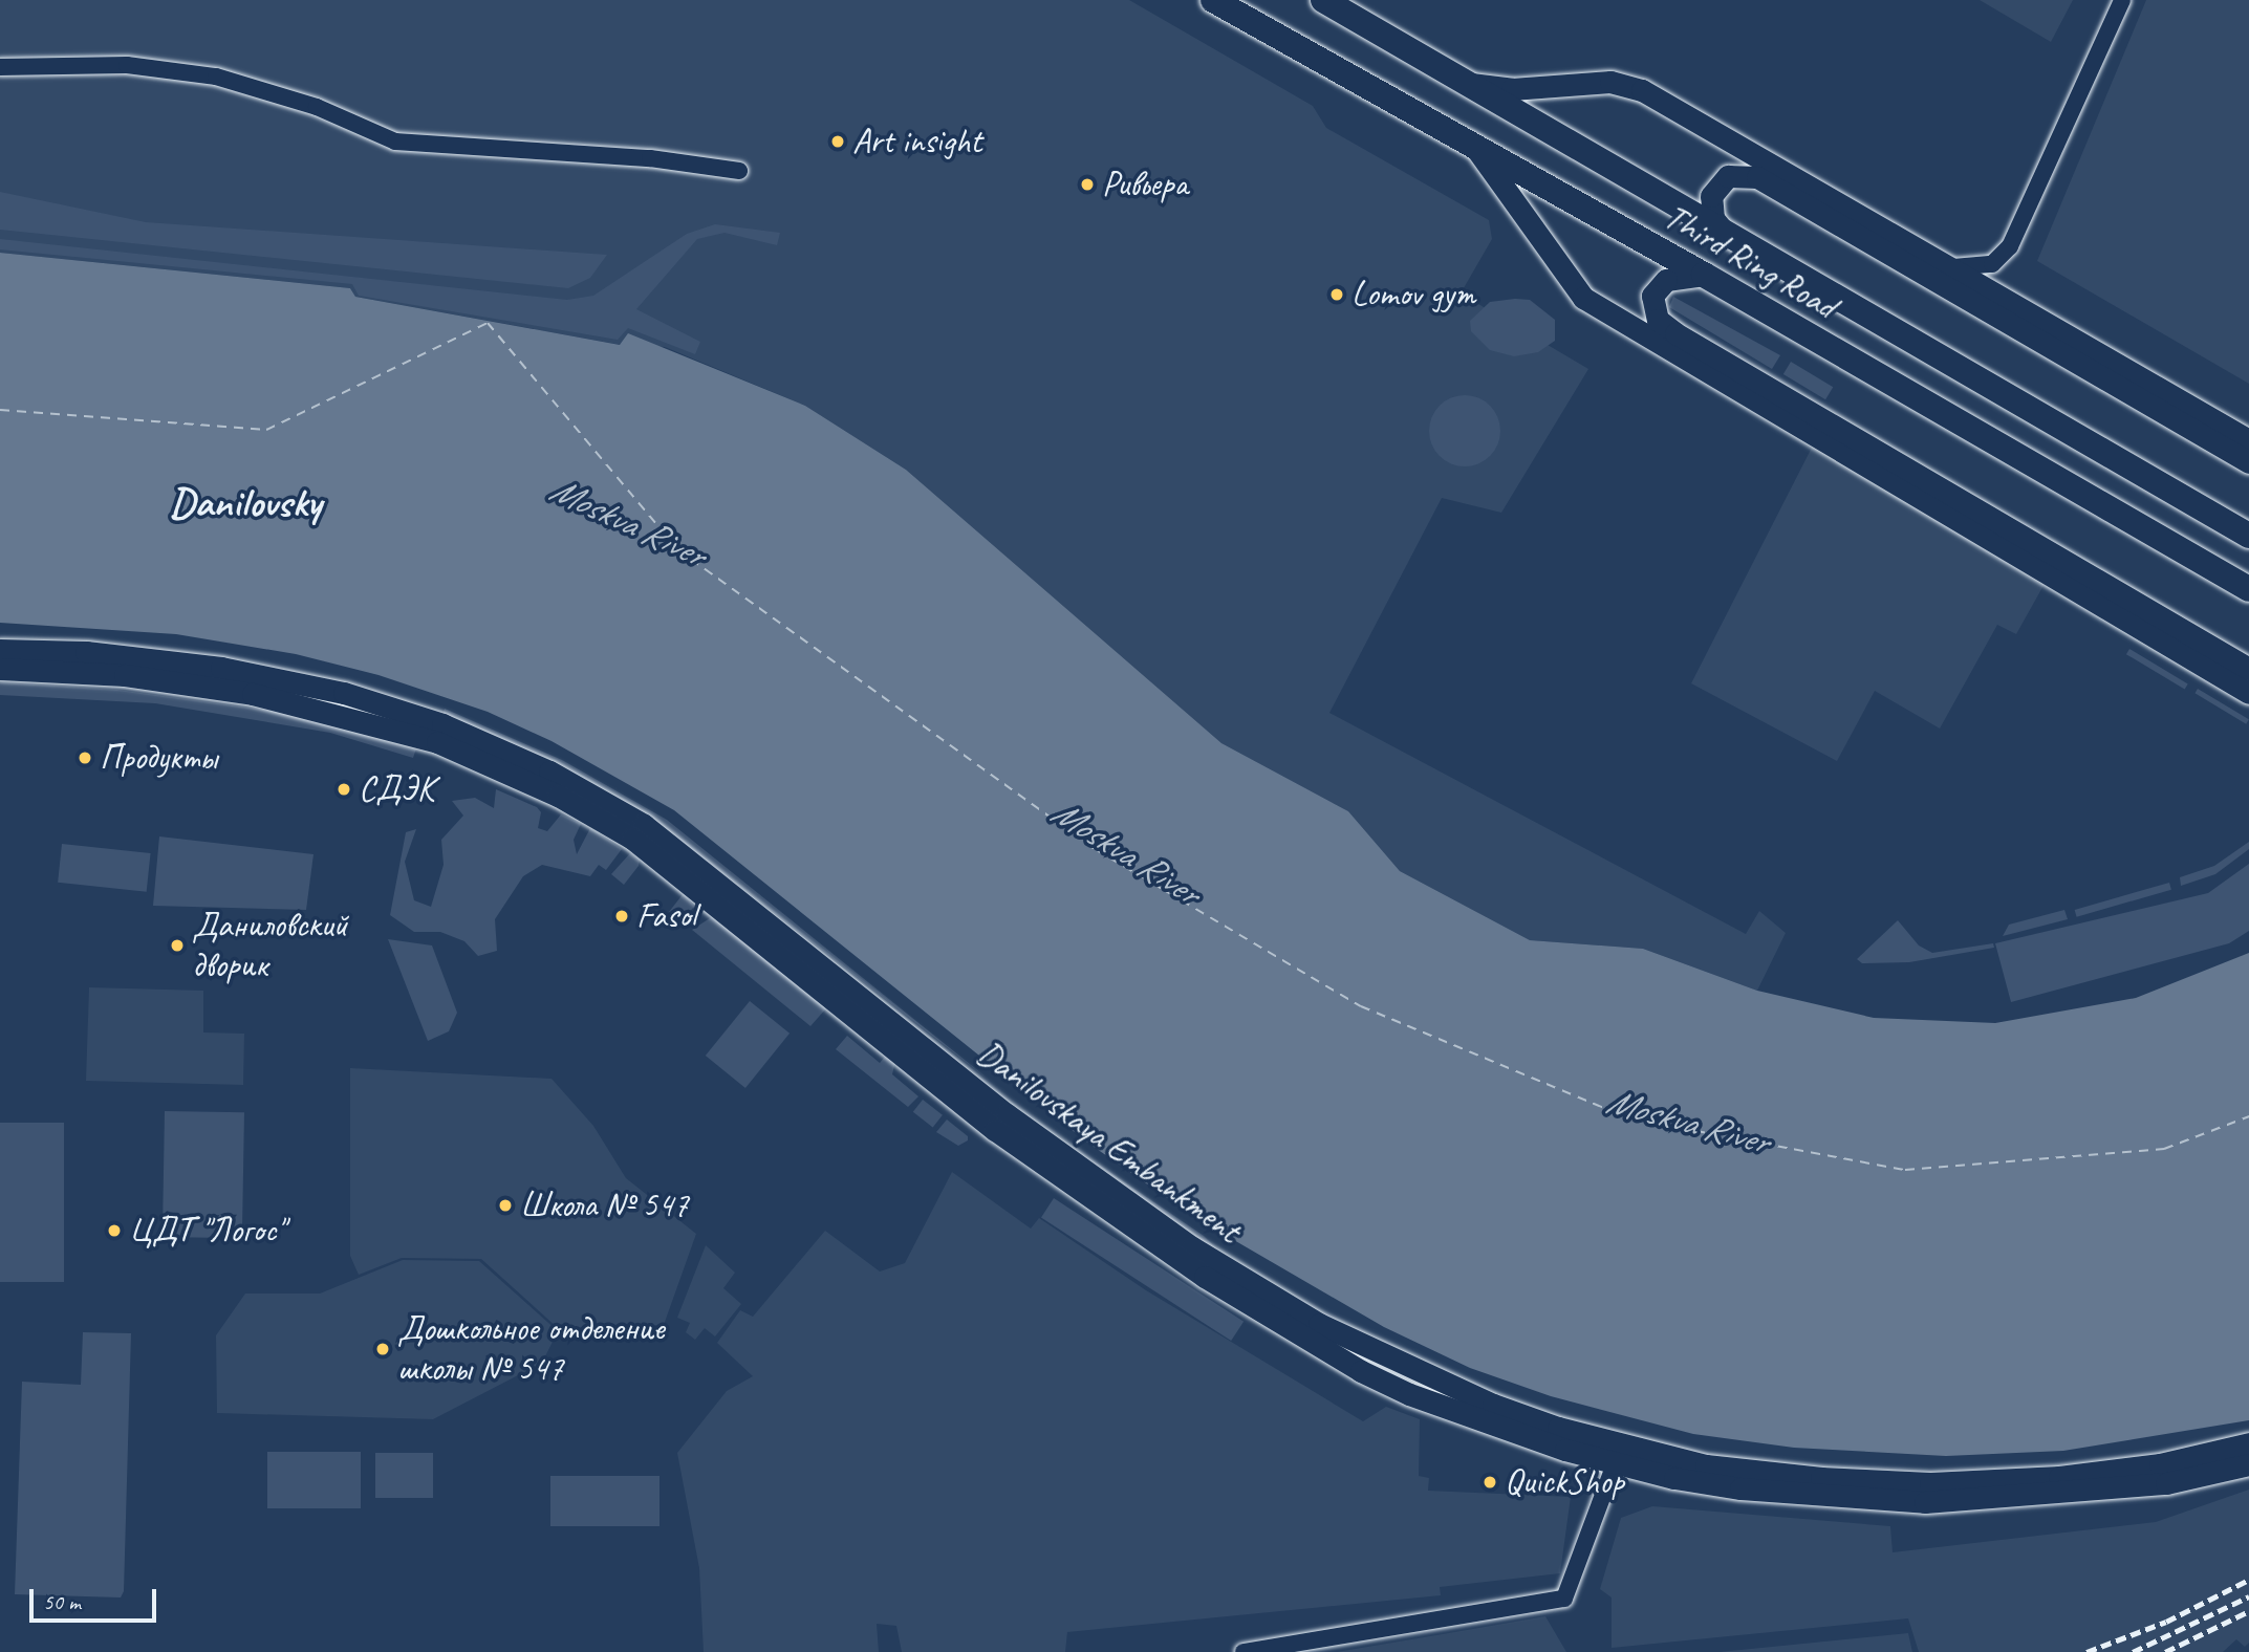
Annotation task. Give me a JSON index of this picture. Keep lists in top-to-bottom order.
{
  "streets": {
    "main road": ["Third Ring Road", "Danilovskaya Embankment"]
  },
  "districts": ["Danilovsky"],
  "water": ["Moskva River"],
  "places": [
    "Art insight",
    "Ривьера",
    "Lomov gym",
    "Продукты",
    "СДЭК",
    "Fasol",
    "Даниловский дворик",
    "Школа № 547",
    "ЦДТ \"Логос\"",
    "Дошкольное отделение школы № 547",
    "QuickShop"
  ],
  "scale_bar": "50 m"
}
